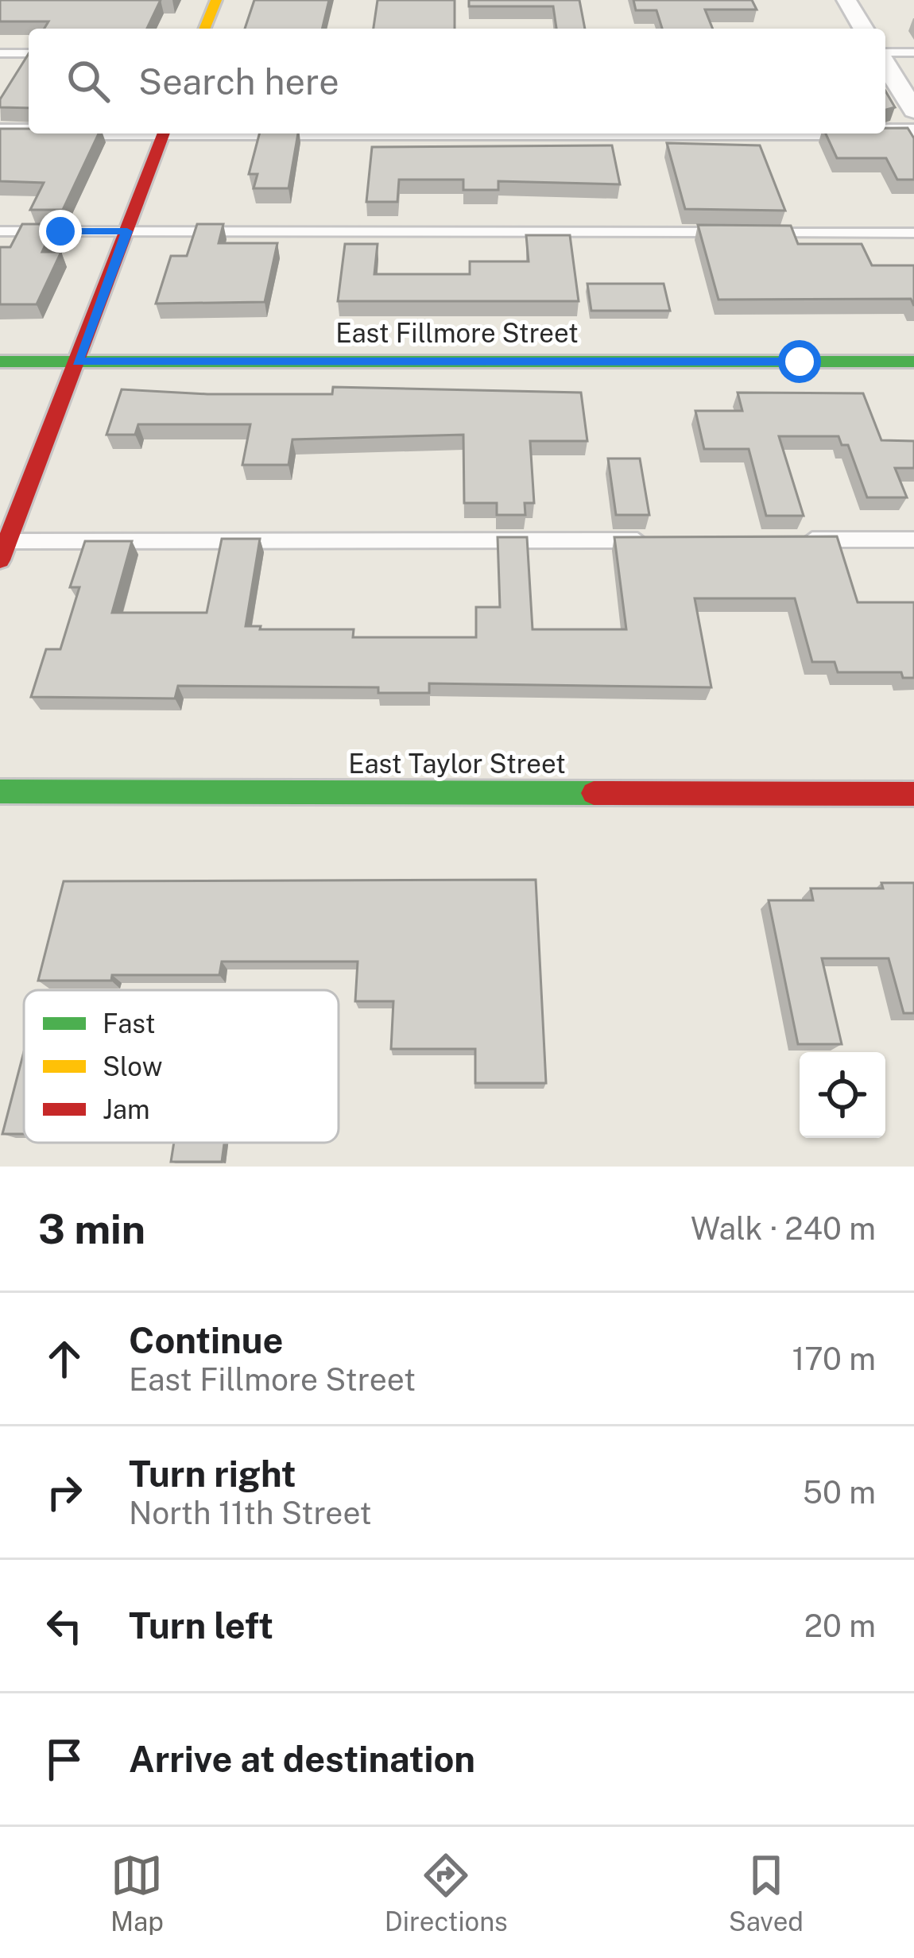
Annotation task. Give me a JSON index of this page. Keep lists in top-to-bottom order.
{
  "streets": {
    "street": ["East Fillmore Street", "East Taylor Street"]
  },
  "legend": ["Fast", "Slow", "Jam"],
  "page": {
    "search": "Search here",
    "heading": ["3 min", "Walk · 240 m"],
    "list": [
      ["Continue", "East Fillmore Street", "170 m"],
      ["Turn right", "North 11th Street", "50 m"],
      ["Turn left", "20 m"],
      "Arrive at destination"
    ],
    "nav": ["Map", "Directions", "Saved"]
  }
}
